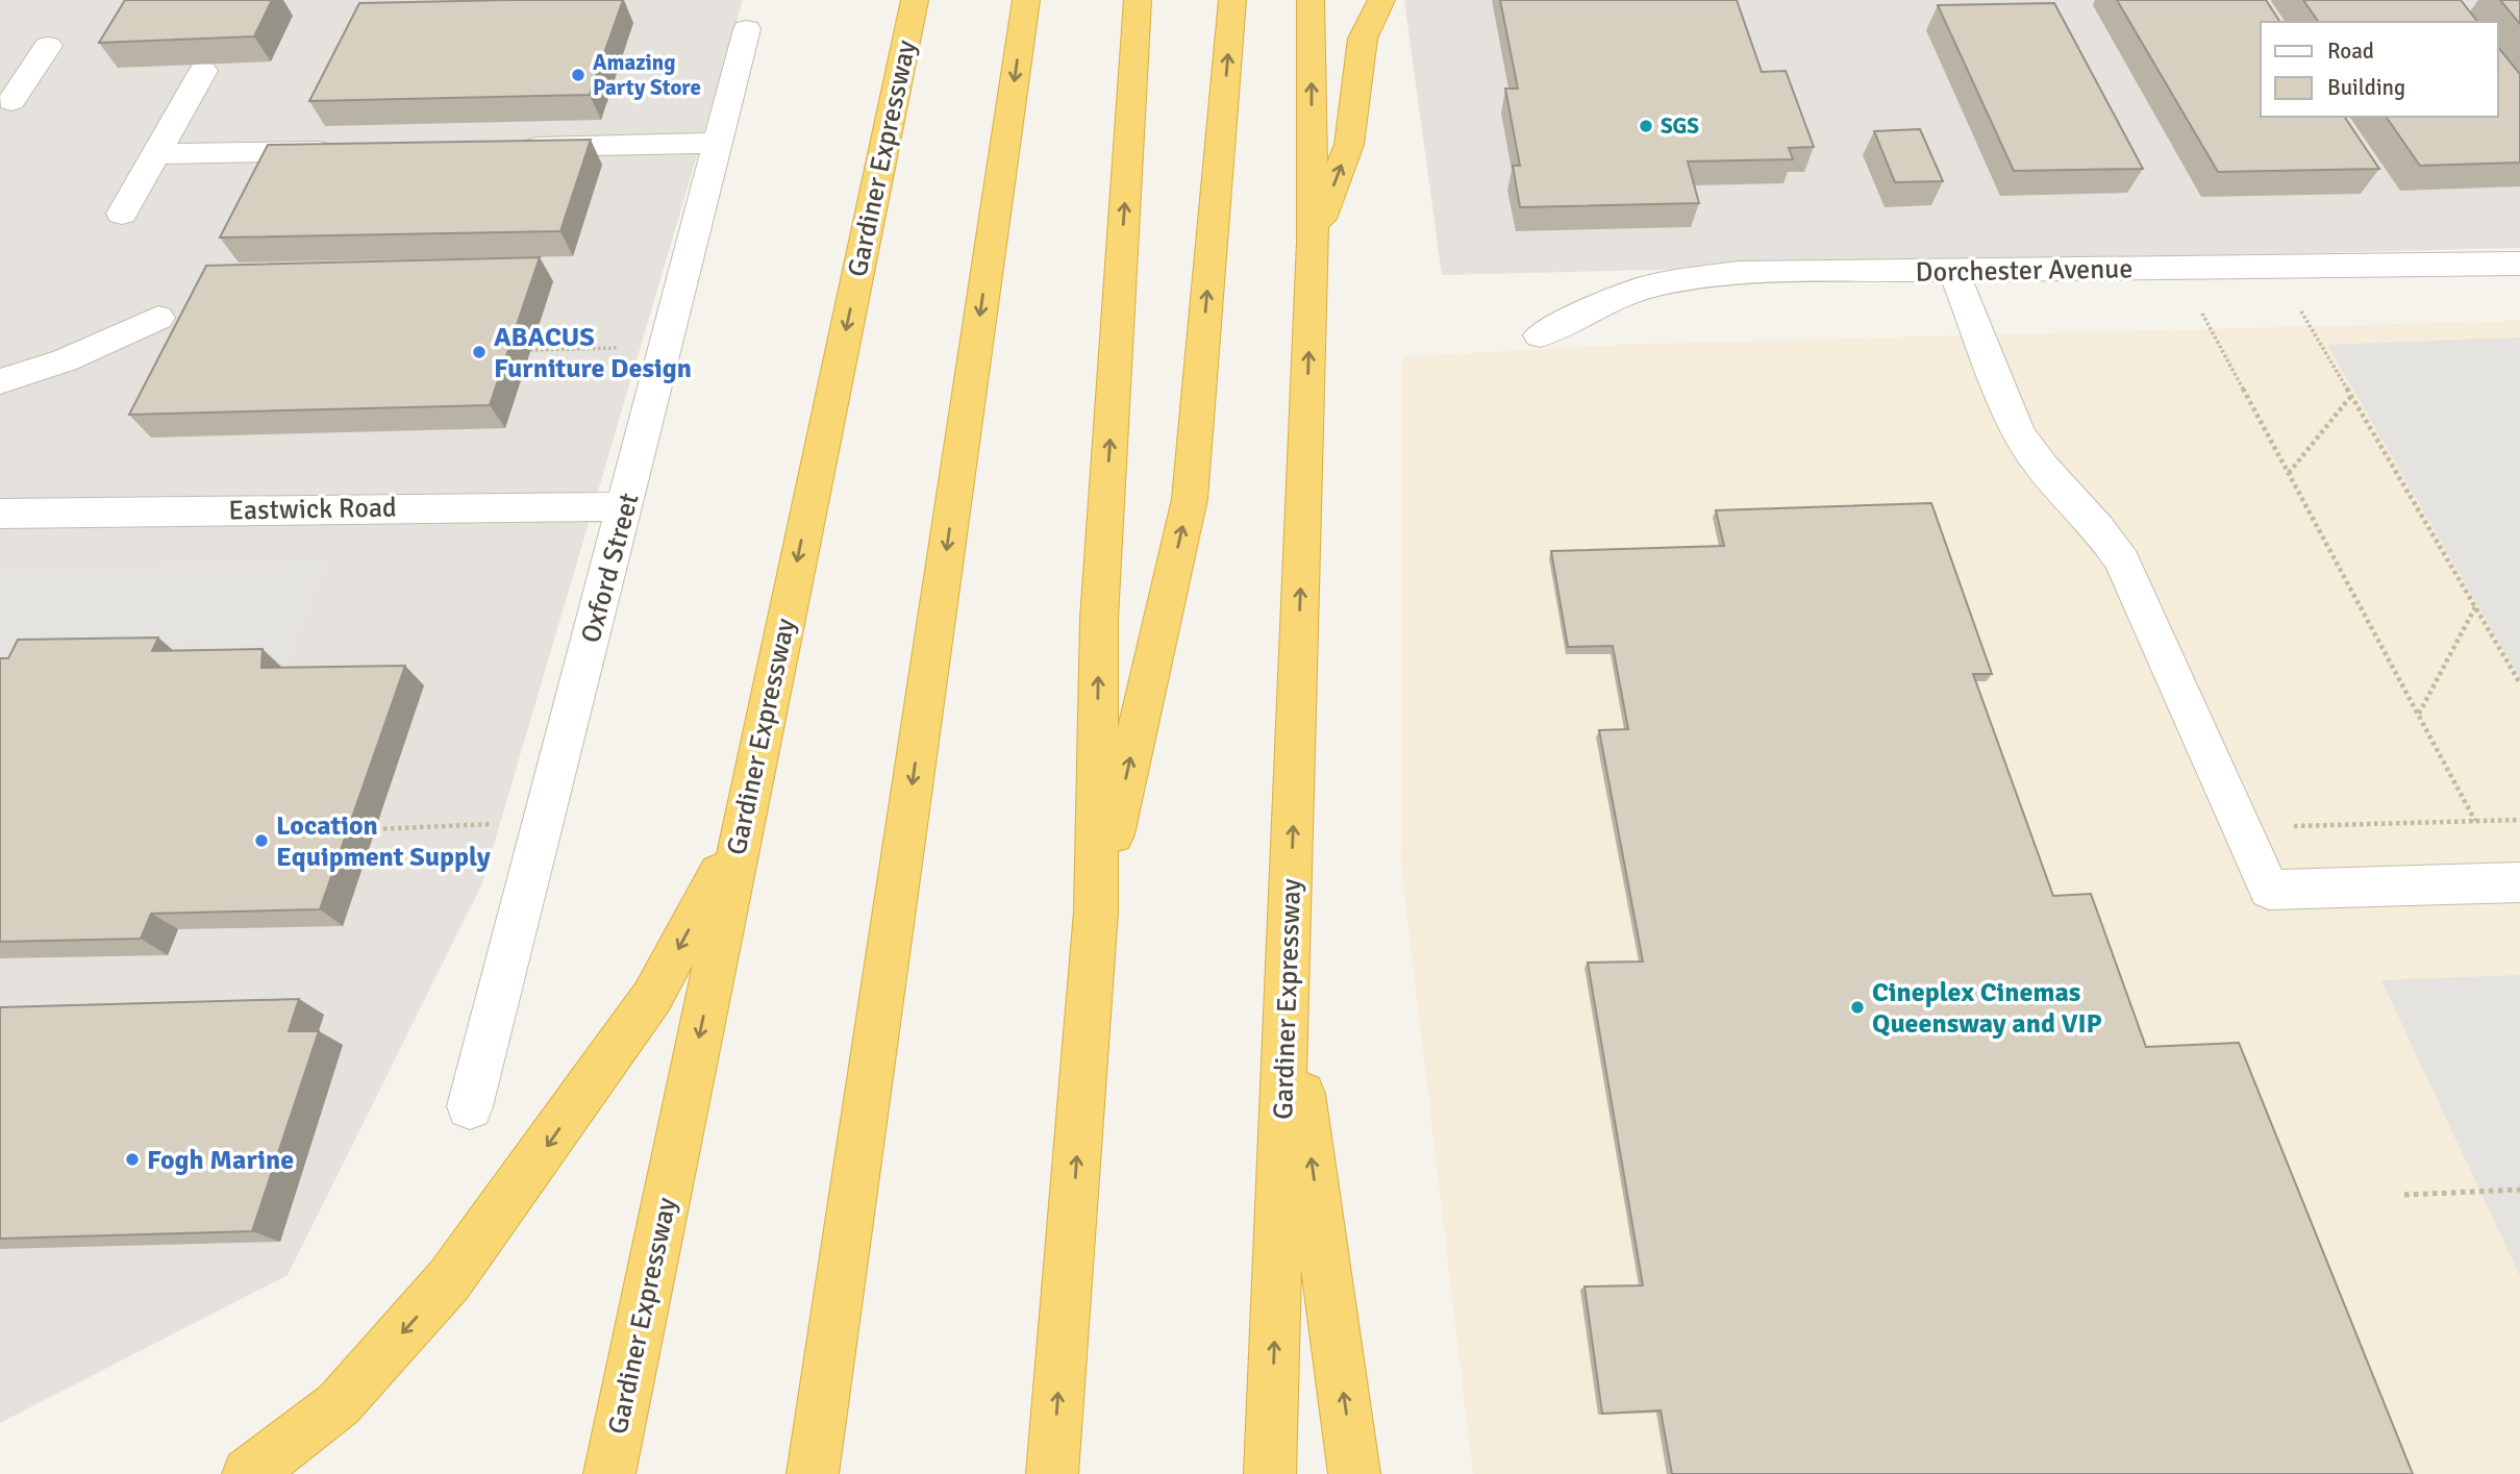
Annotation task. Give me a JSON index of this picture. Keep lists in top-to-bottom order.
{
  "streets": {
    "highway": ["Gardiner Expressway"],
    "street": ["Dorchester Avenue", "Eastwick Road", "Oxford Street"]
  },
  "crossings": [
    ["Eastwick Road", "Oxford Street"]
  ],
  "places": [
    "Amazing Party Store",
    "SGS",
    "ABACUS Furniture Design",
    "Location Equipment Supply",
    "Cineplex Cinemas Queensway and VIP",
    "Fogh Marine"
  ],
  "legend": ["Road", "Building"]
}
